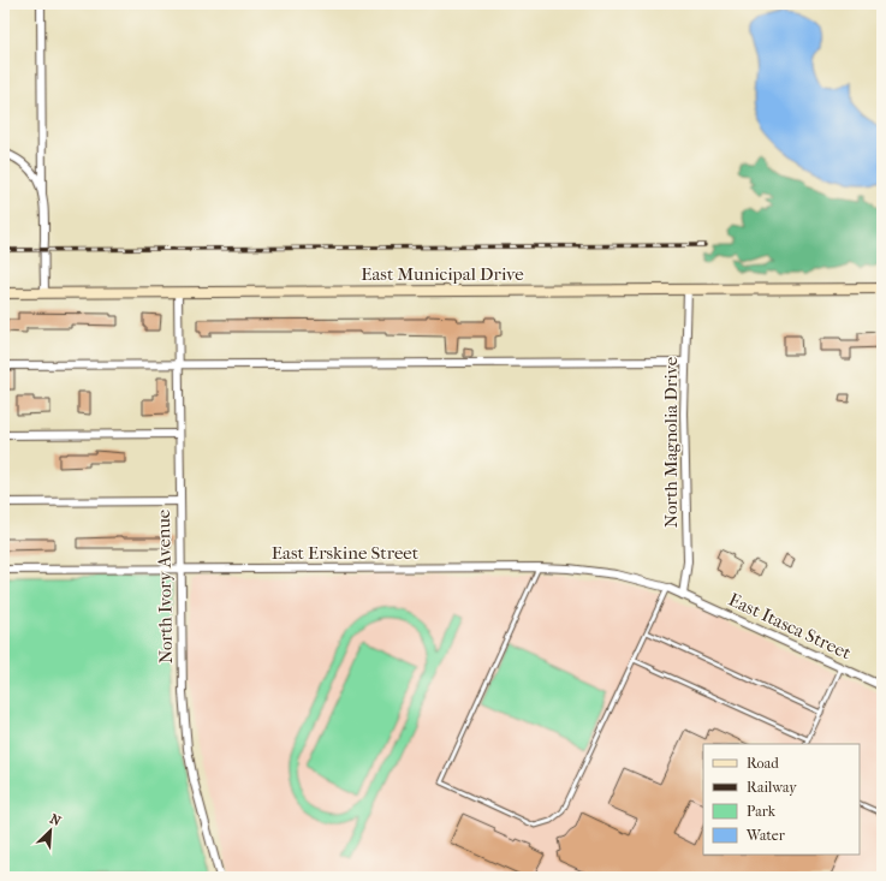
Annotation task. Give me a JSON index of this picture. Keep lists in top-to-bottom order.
{
  "streets": {
    "street": [
      "East Municipal Drive",
      "North Magnolia Drive",
      "East Erskine Street",
      "North Ivory Avenue",
      "East Itasca Street"
    ]
  },
  "crossings": [
    ["East Municipal Drive", "North Magnolia Drive"],
    ["East Municipal Drive", "North Ivory Avenue"],
    ["North Magnolia Drive", "East Erskine Street"],
    ["North Magnolia Drive", "East Itasca Street"],
    ["East Erskine Street", "North Ivory Avenue"],
    ["East Erskine Street", "East Itasca Street"]
  ],
  "legend": [
    "Road",
    "Railway",
    "Park",
    "Water"
  ],
  "north": "top right"
}
